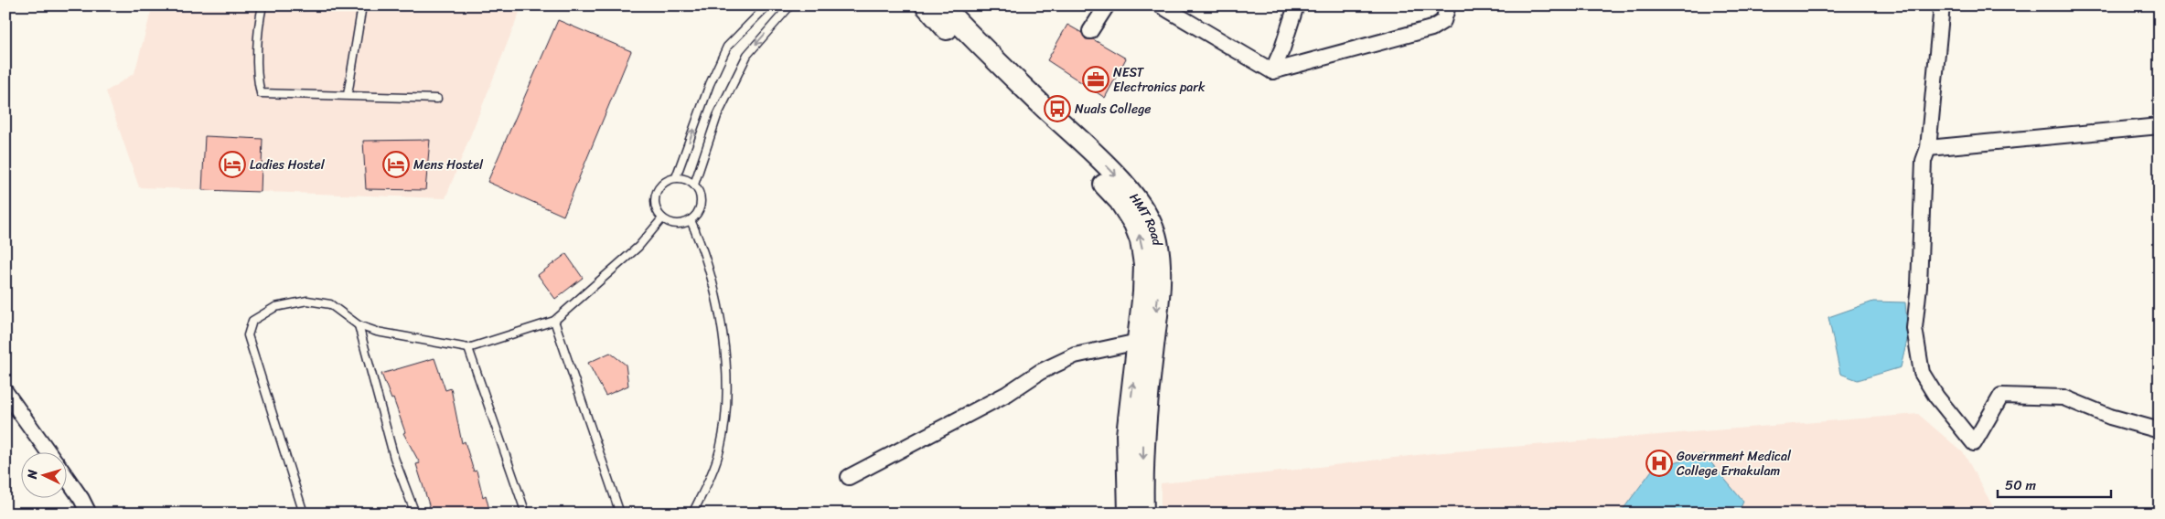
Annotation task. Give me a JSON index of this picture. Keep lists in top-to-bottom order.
{
  "streets": {
    "main road": ["HMT Road"]
  },
  "places": {
    "office": ["NEST Electronics park"],
    "bus stop": ["Nuals College"],
    "hotel": ["Ladies Hostel", "Mens Hostel"],
    "hospital": ["Government Medical College Ernakulam"]
  },
  "scale_bar": "50 m",
  "north": "left"
}
